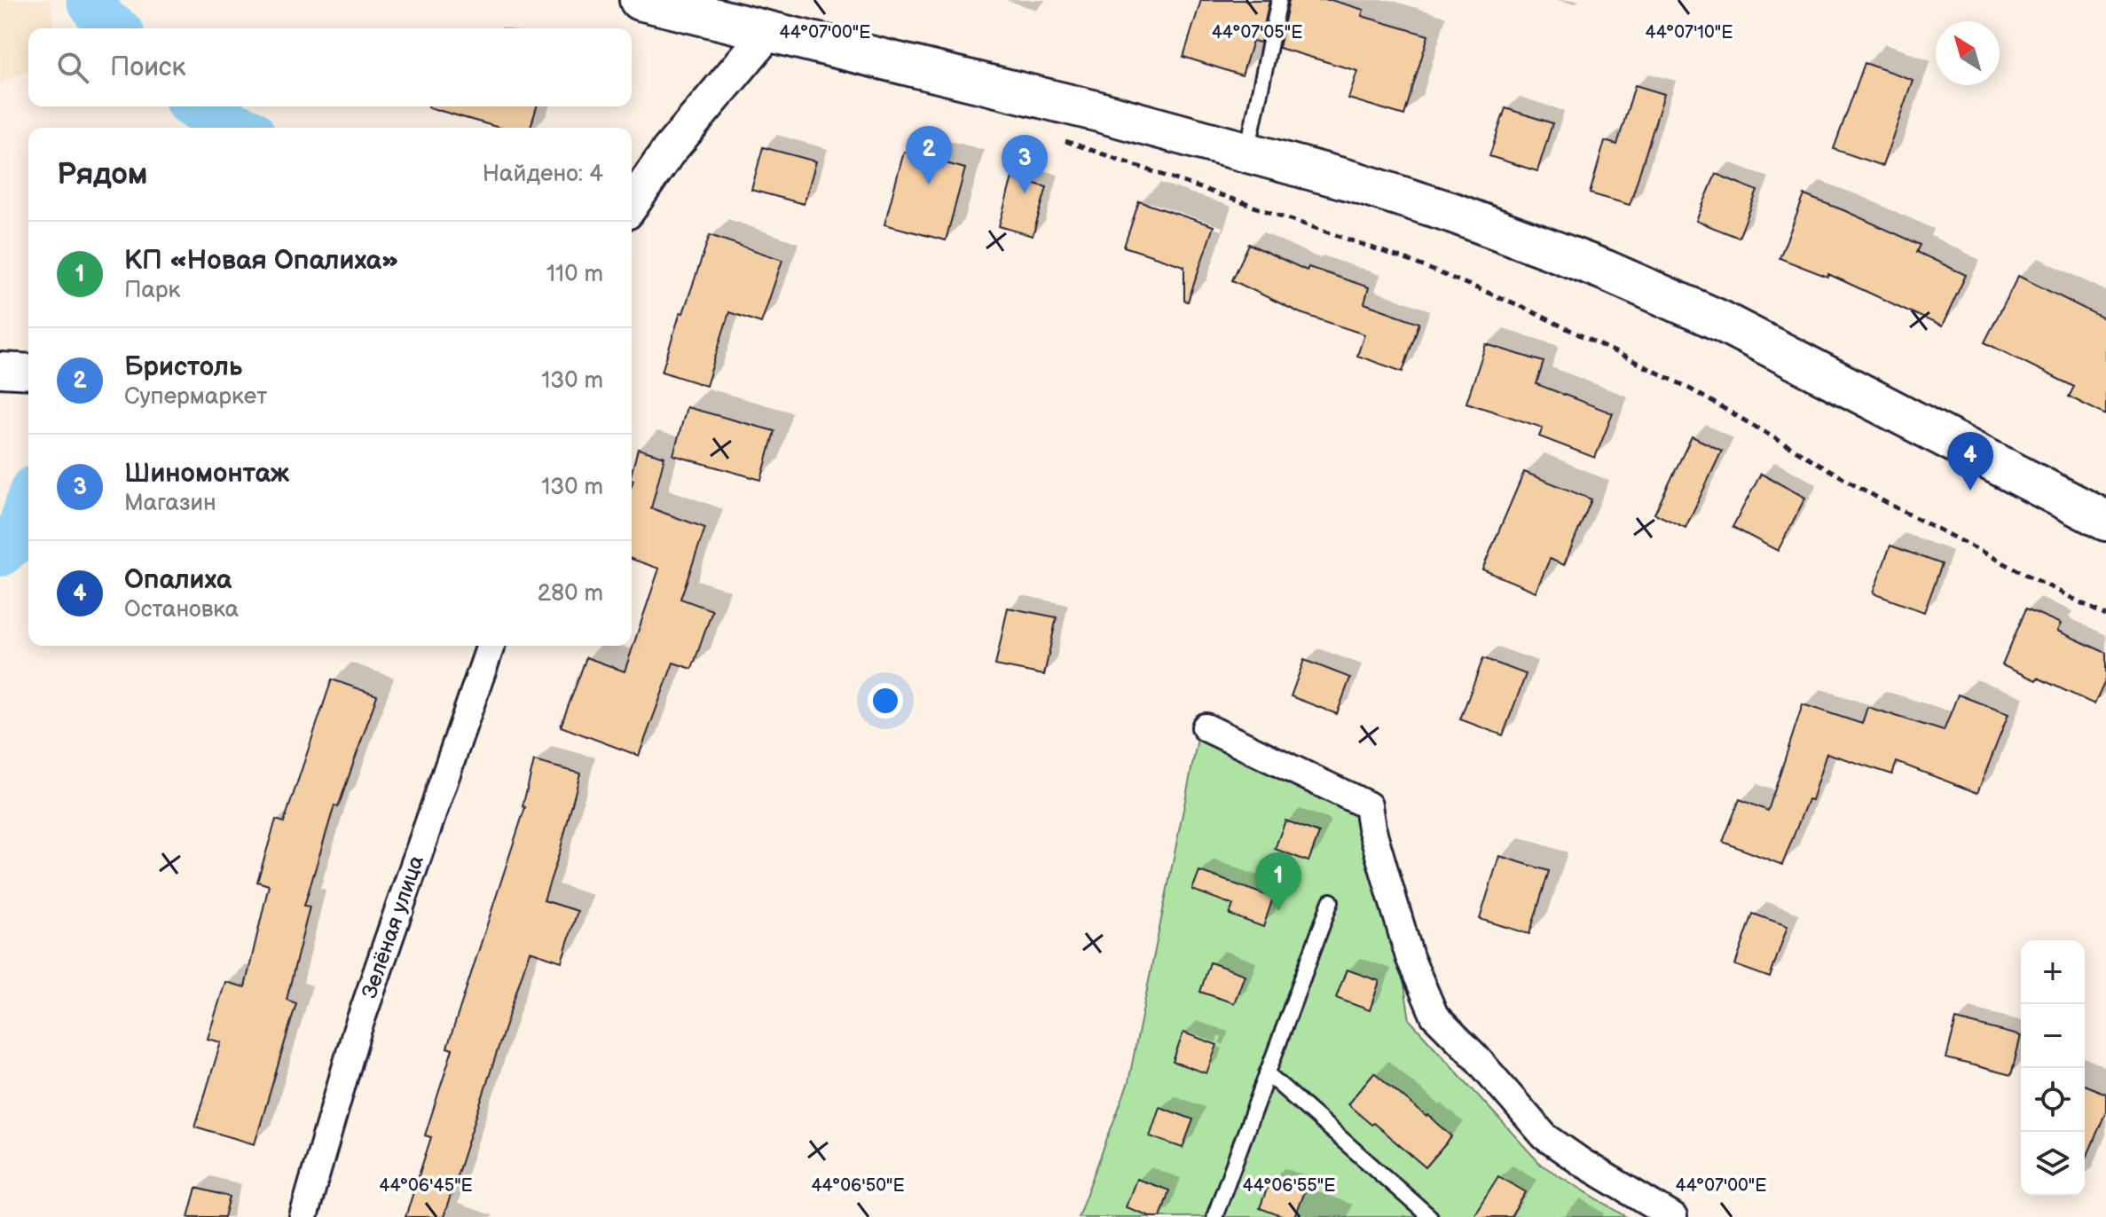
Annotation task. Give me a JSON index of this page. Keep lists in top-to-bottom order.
{
  "streets": {
    "street": ["Зелёная улица"]
  },
  "north": "top left",
  "page": {
    "search": "Поиск",
    "pins": [
      "2",
      "3",
      "4",
      "1"
    ],
    "heading": ["Рядом", "Найдено: 4"],
    "list": [
      {
        "mark": "1",
        "name": "КП «Новая Опалиха»",
        "note": "Парк",
        "value": "110 m"
      },
      {
        "mark": "2",
        "name": "Бристоль",
        "note": "Супермаркет",
        "value": "130 m"
      },
      {
        "mark": "3",
        "name": "Шиномонтаж",
        "note": "Магазин",
        "value": "130 m"
      },
      {
        "mark": "4",
        "name": "Опалиха",
        "note": "Остановка",
        "value": "280 m"
      }
    ],
    "map_buttons": ["+", "−"]
  },
  "coordinates": [
    "44°07'00\"E",
    "44°07'05\"E",
    "44°07'10\"E",
    "44°06'45\"E",
    "44°06'50\"E",
    "44°06'55\"E"
  ]
}
